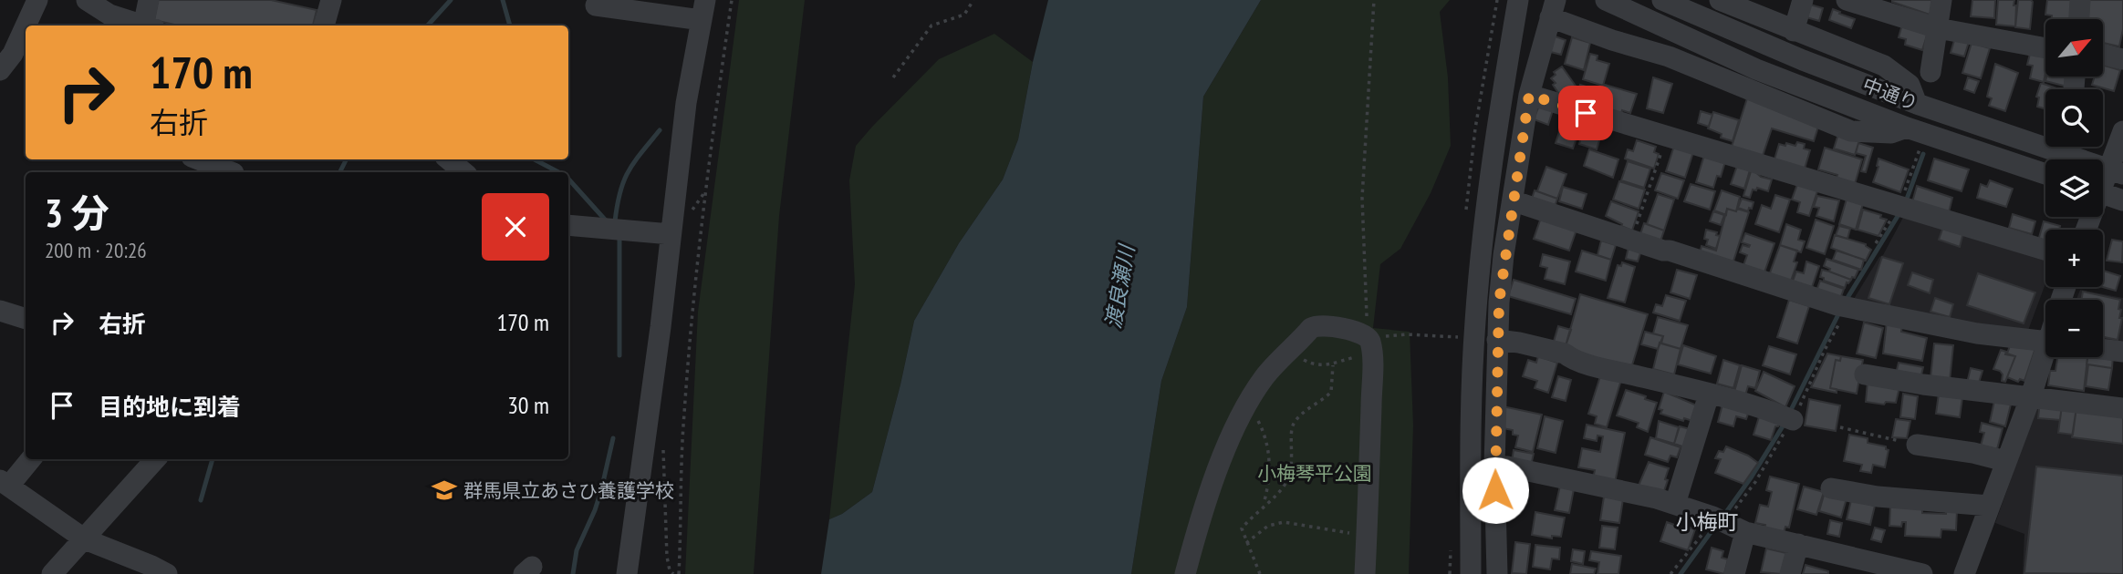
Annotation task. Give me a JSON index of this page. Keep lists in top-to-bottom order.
{
  "streets": {
    "street": ["中通り"]
  },
  "districts": ["小梅町"],
  "water": ["渡良瀬川"],
  "parks": ["小梅琴平公園"],
  "places": {
    "school or university": ["群馬県立あさひ養護学校"]
  },
  "north": "top right",
  "page": {
    "map_buttons": ["+", "−"],
    "turn": ["170 m", "右折"],
    "heading": ["3 分", "200 m · 20:26"],
    "list": [
      {
        "name": "右折",
        "value": "170 m"
      },
      {
        "name": "目的地に到着",
        "value": "30 m"
      }
    ]
  }
}
